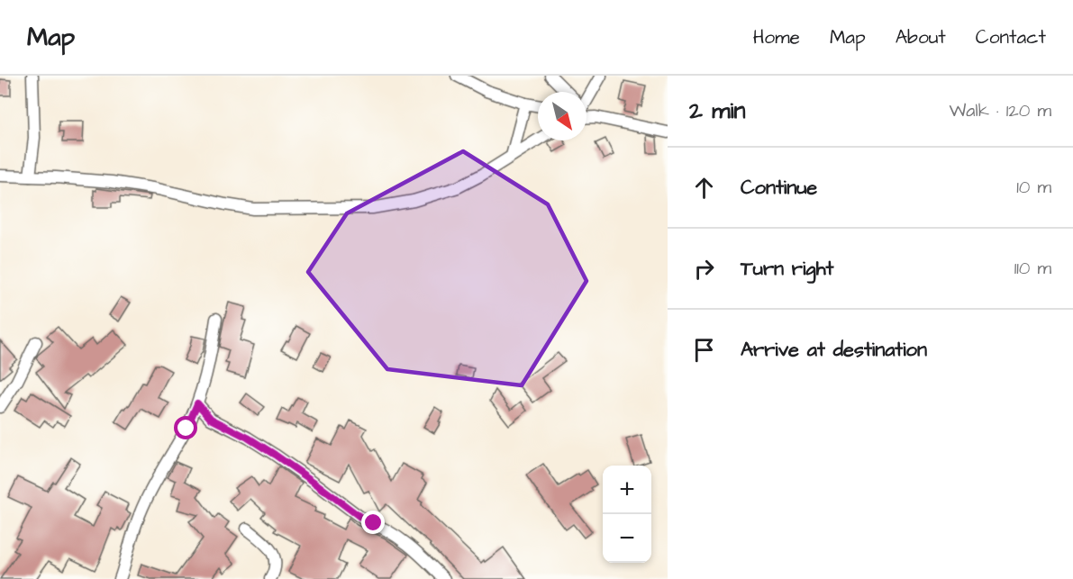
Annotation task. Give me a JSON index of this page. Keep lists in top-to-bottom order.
{
  "north": "bottom right",
  "page": {
    "header": "Map",
    "nav": [
      "Home",
      "Map",
      "About",
      "Contact"
    ],
    "heading": ["2 min", "Walk · 120 m"],
    "list": [
      ["Continue", "10 m"],
      ["Turn right", "110 m"],
      "Arrive at destination"
    ],
    "map_buttons": ["+", "−"]
  }
}
